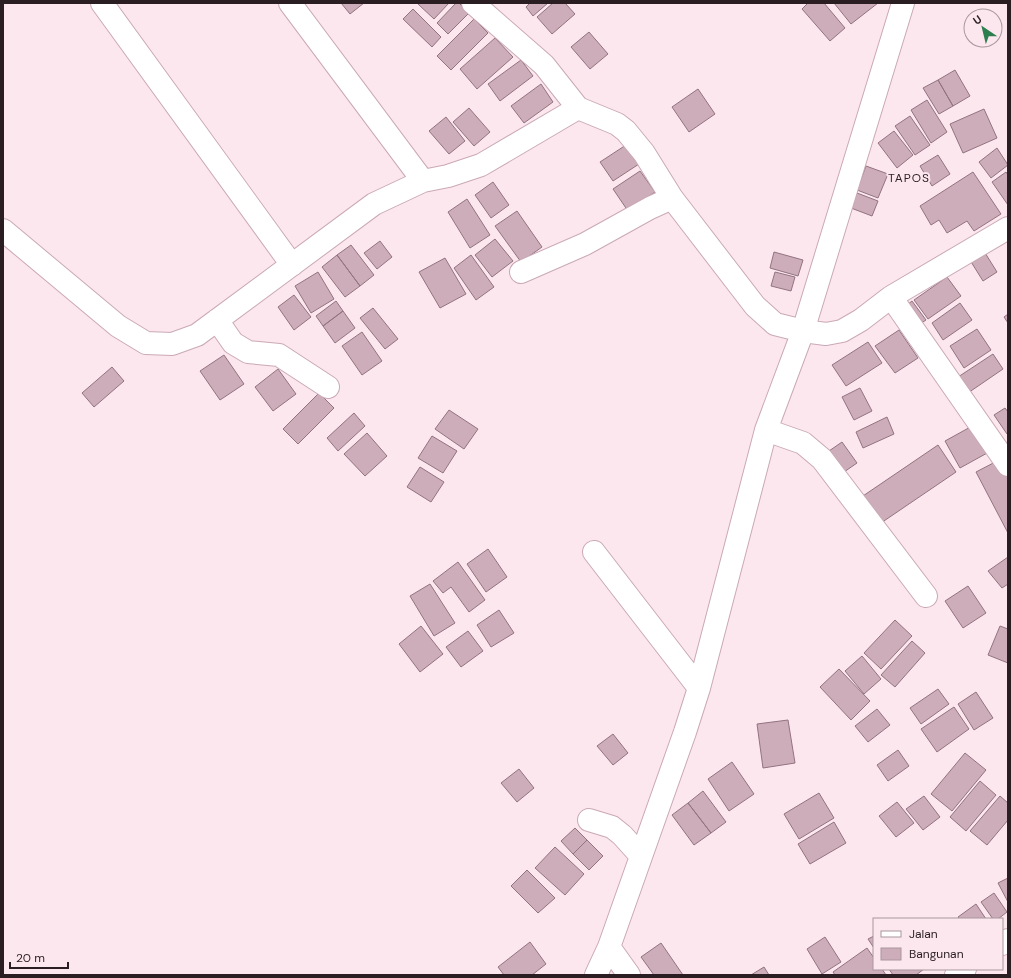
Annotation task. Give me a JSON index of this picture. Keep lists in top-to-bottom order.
{
  "districts": ["TAPOS"],
  "legend": ["Jalan", "Bangunan"],
  "scale_bar": "20 m",
  "north": "top left"
}
